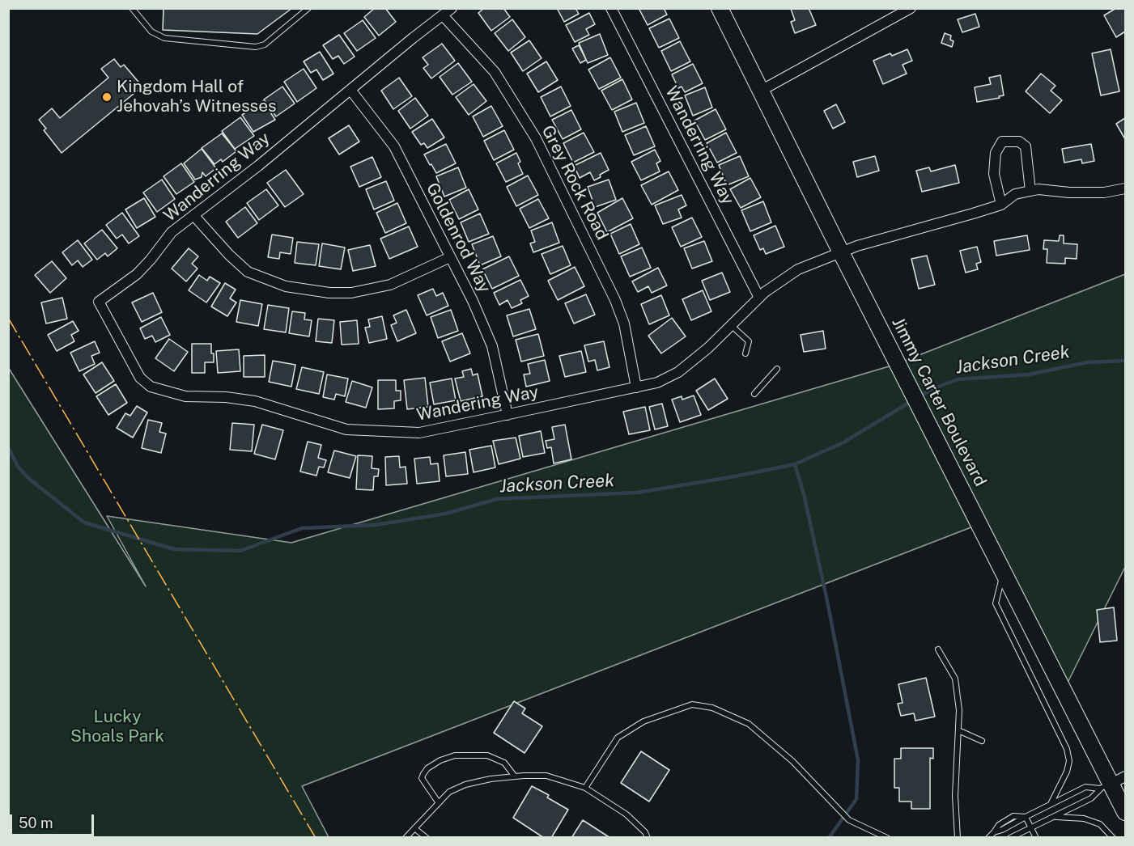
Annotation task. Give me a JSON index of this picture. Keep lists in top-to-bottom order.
{
  "streets": {
    "main road": ["Jimmy Carter Boulevard"],
    "street": [
      "Wanderring Way",
      "Grey Rock Road",
      "Goldenrod Way",
      "Wandering Way"
    ]
  },
  "crossings": [
    ["Wanderring Way", "Grey Rock Road"],
    ["Wanderring Way", "Goldenrod Way"],
    ["Wanderring Way", "Wandering Way"],
    ["Grey Rock Road", "Wandering Way"],
    ["Goldenrod Way", "Wandering Way"],
    ["Jimmy Carter Boulevard", "Wandering Way"]
  ],
  "water": ["Jackson Creek"],
  "parks": ["Lucky Shoals Park"],
  "places": ["Kingdom Hall of Jehovah’s Witnesses"],
  "scale_bar": "50 m"
}
